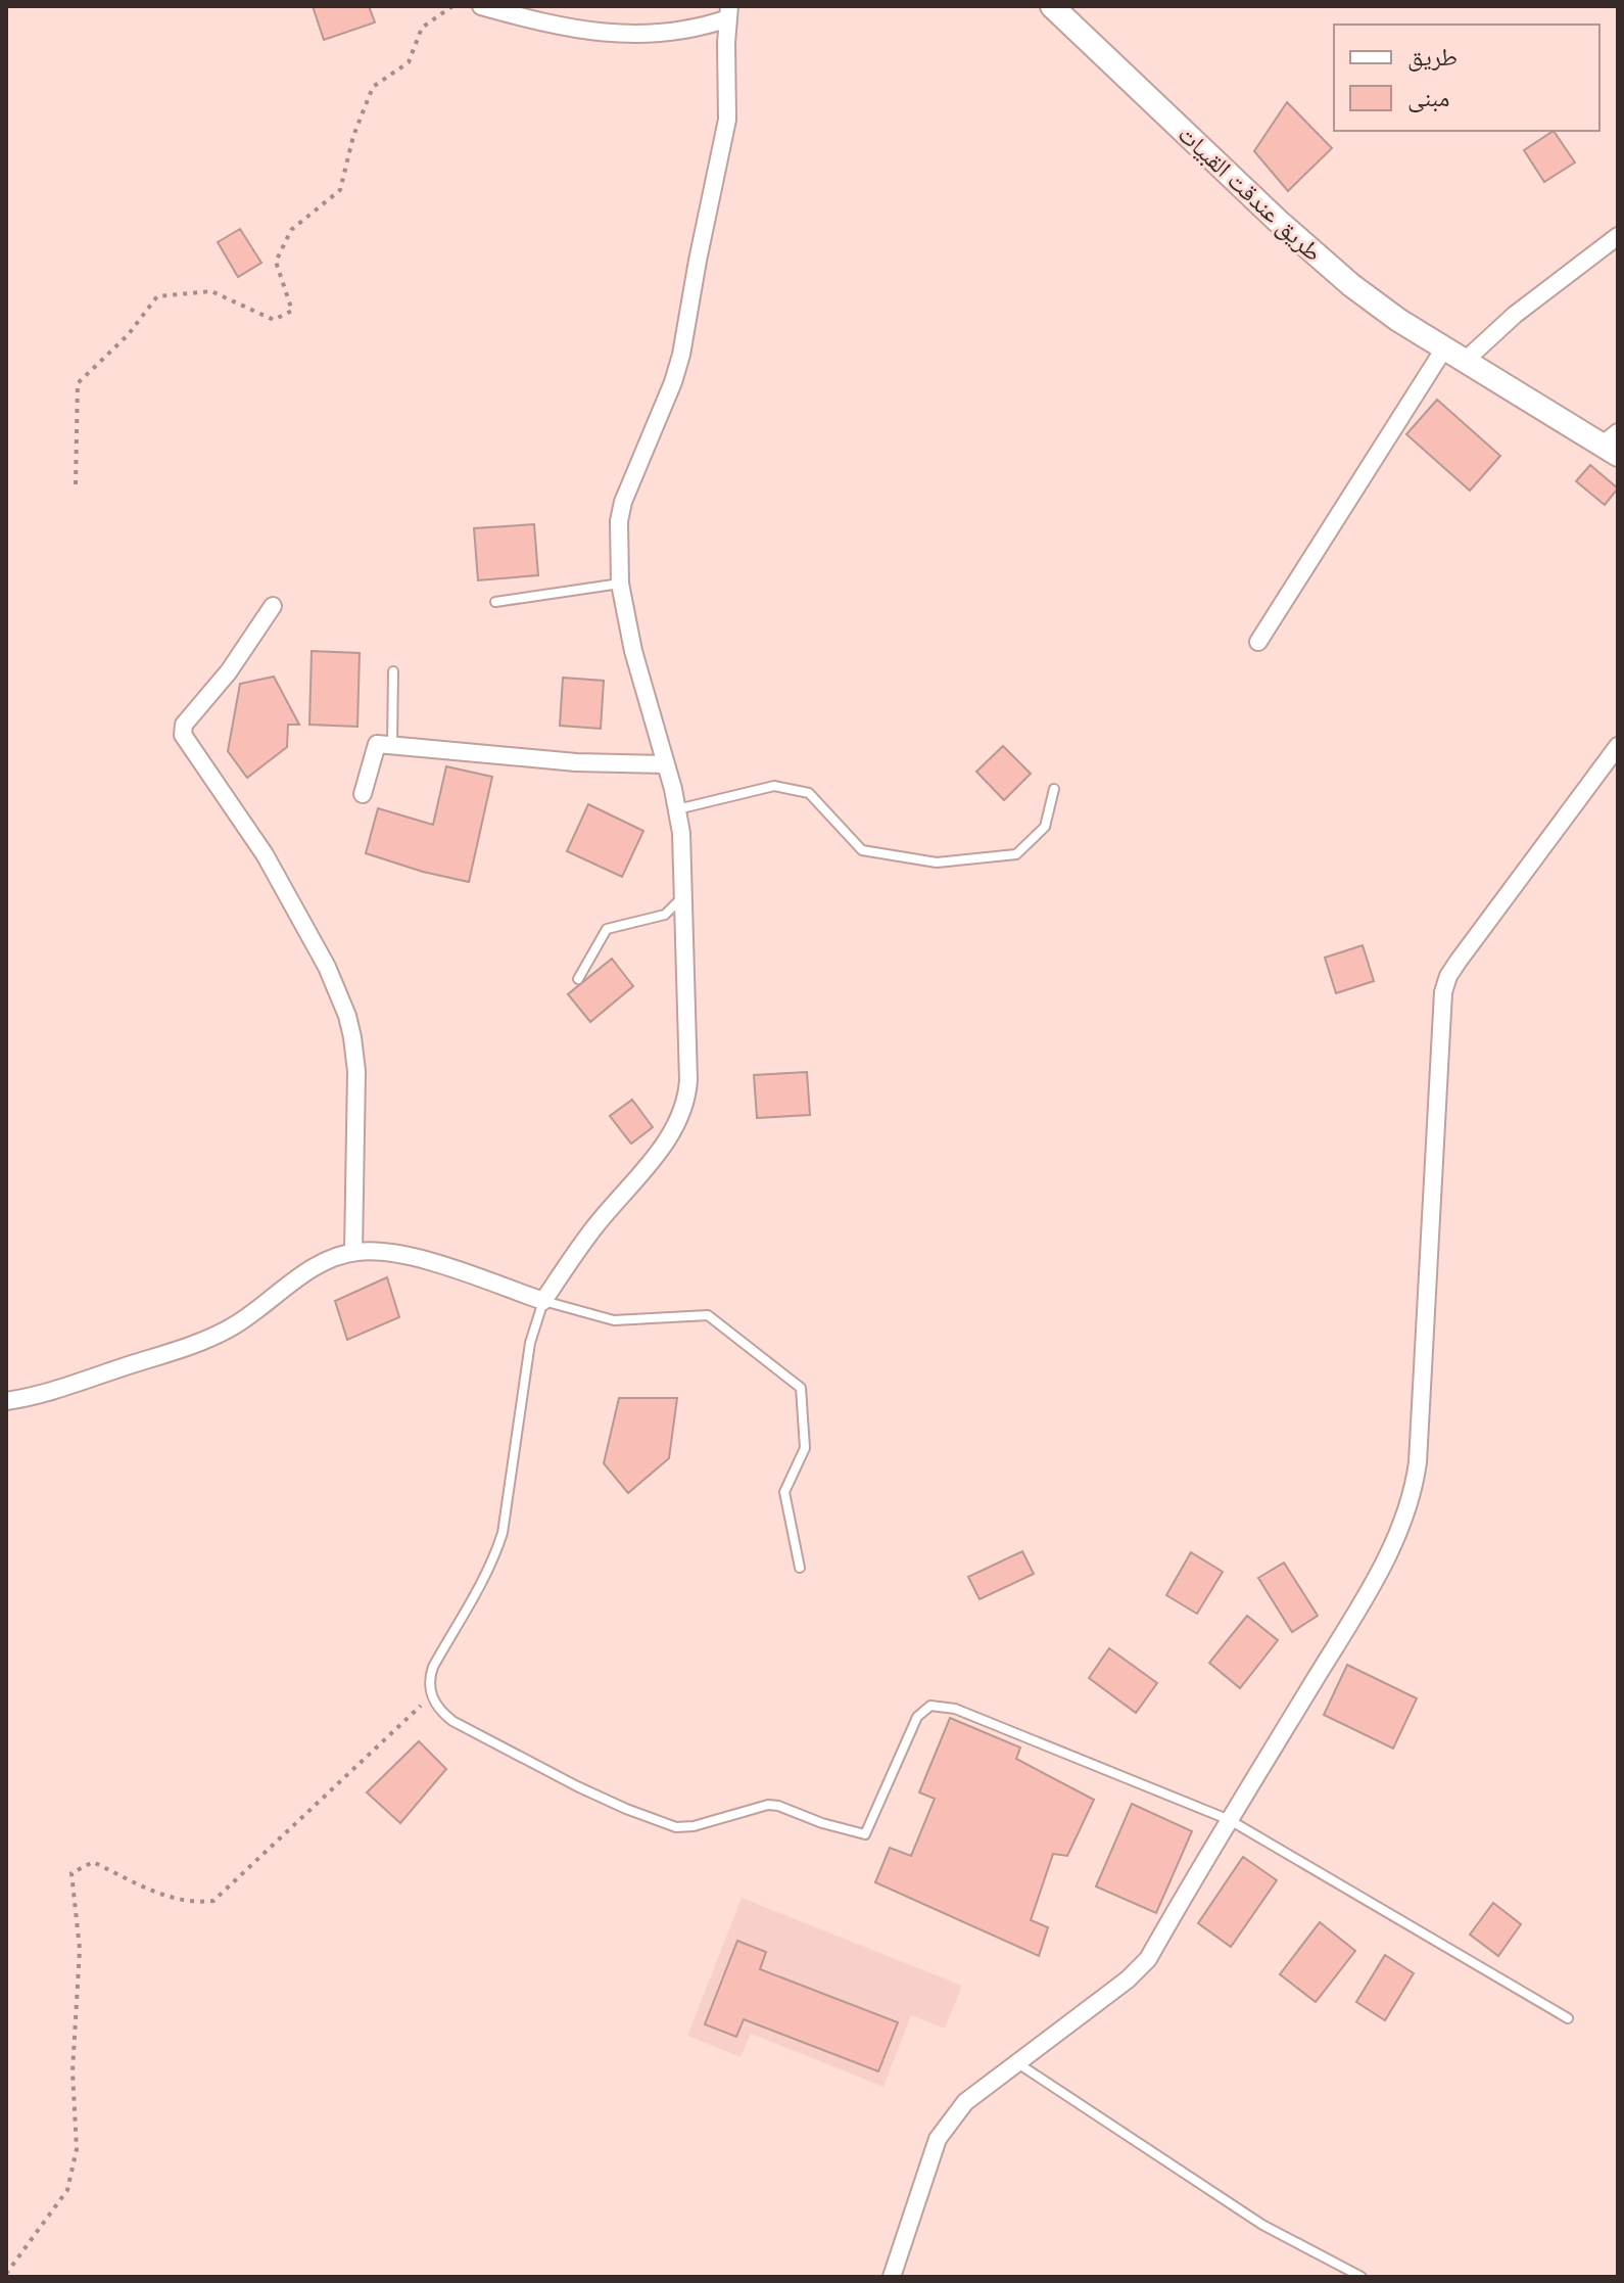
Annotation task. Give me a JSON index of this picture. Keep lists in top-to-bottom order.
{
  "streets": {
    "main road": ["طريق عندقت القبيات"]
  },
  "legend": ["طريق", "مبنى"]
}
